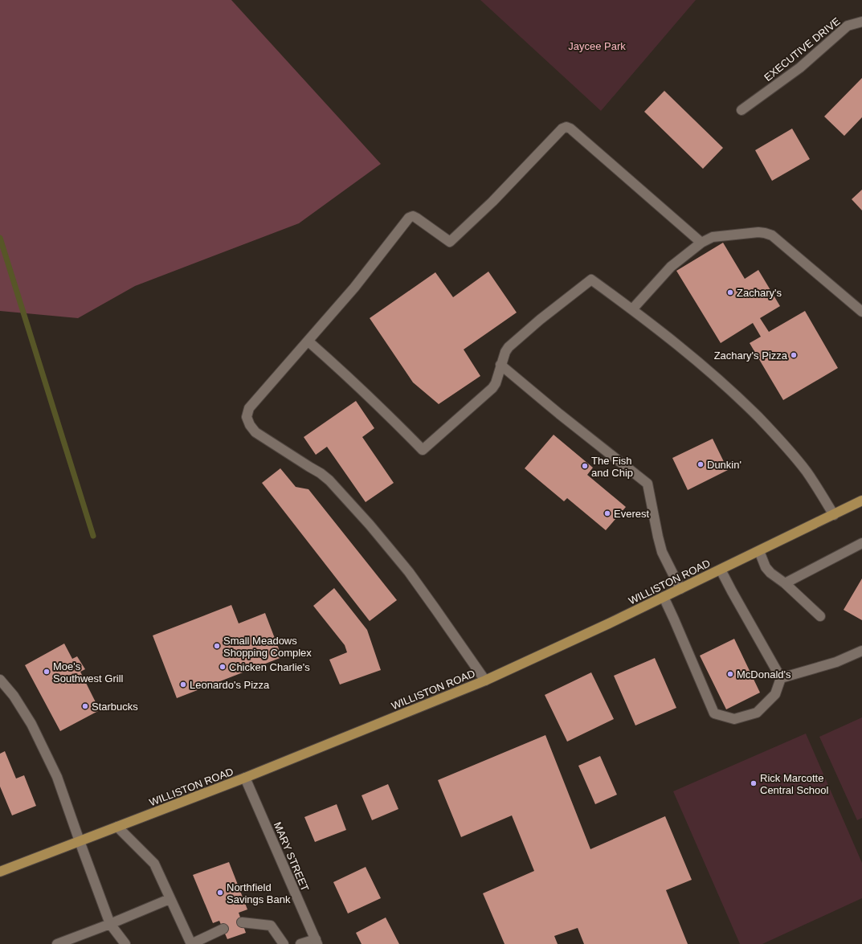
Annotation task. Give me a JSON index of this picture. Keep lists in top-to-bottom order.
{
  "streets": {
    "main road": ["WILLISTON ROAD"],
    "street": ["EXECUTIVE DRIVE", "MARY STREET"]
  },
  "crossings": [
    ["WILLISTON ROAD", "MARY STREET"]
  ],
  "parks": ["Jaycee Park"],
  "places": [
    "Zachary's",
    "Zachary's Pizza",
    "Dunkin'",
    "The Fish and Chip",
    "Everest",
    "Small Meadows Shopping Complex",
    "Chicken Charlie's",
    "Moe's Southwest Grill",
    "McDonald's",
    "Leonardo's Pizza",
    "Starbucks",
    "Rick Marcotte Central School",
    "Northfield Savings Bank"
  ]
}
